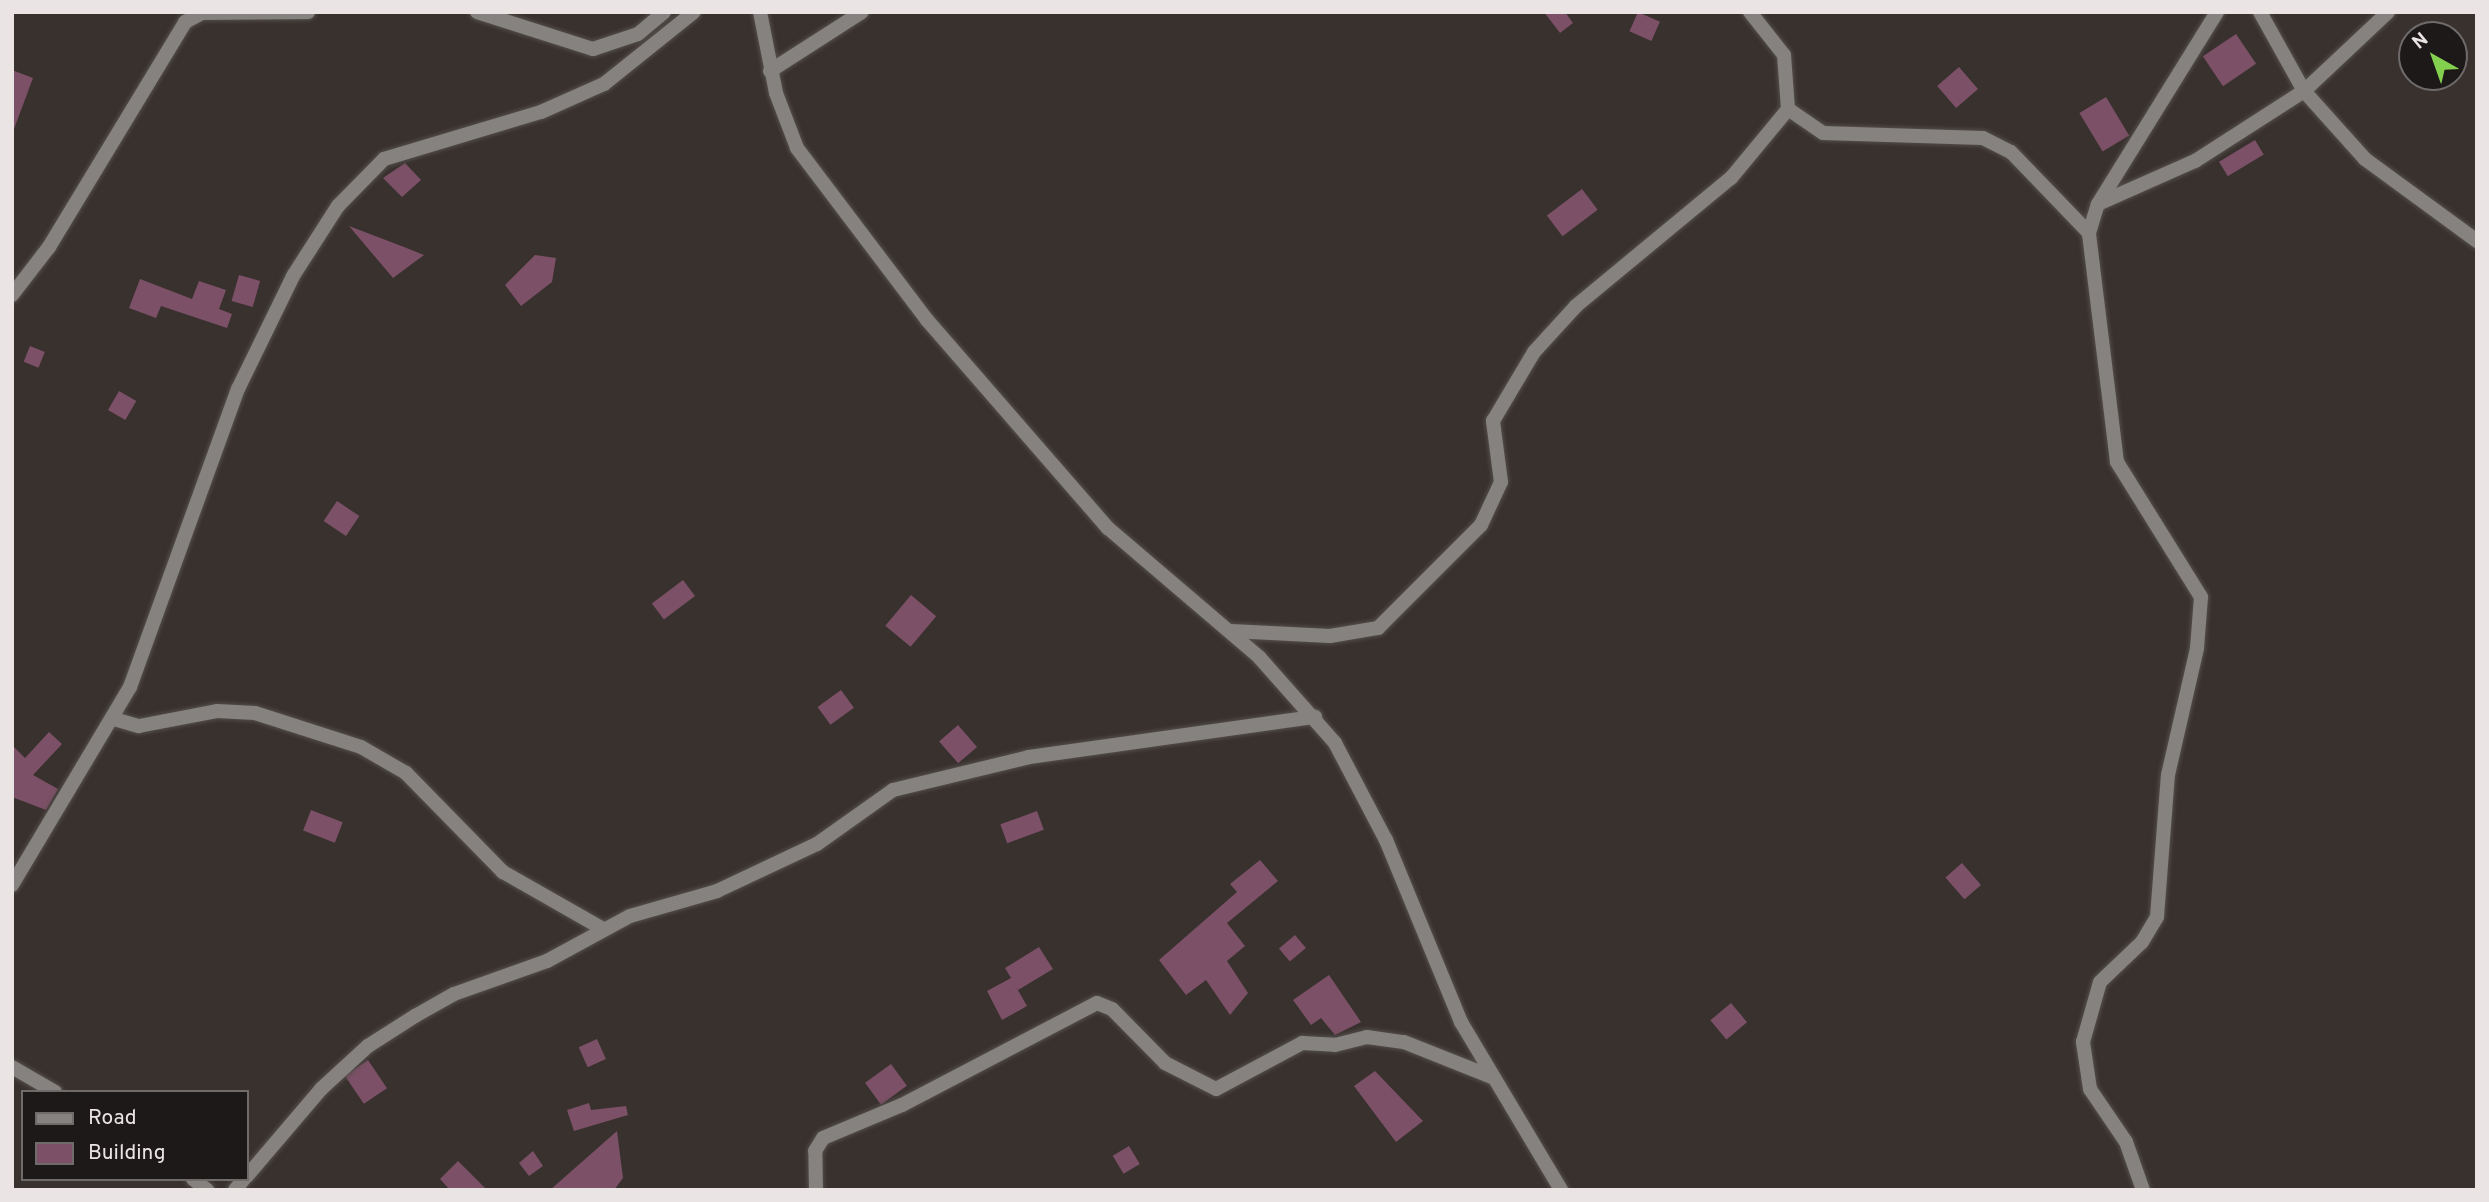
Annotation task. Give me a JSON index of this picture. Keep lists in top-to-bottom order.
{
  "legend": ["Road", "Building"],
  "north": "top left"
}
